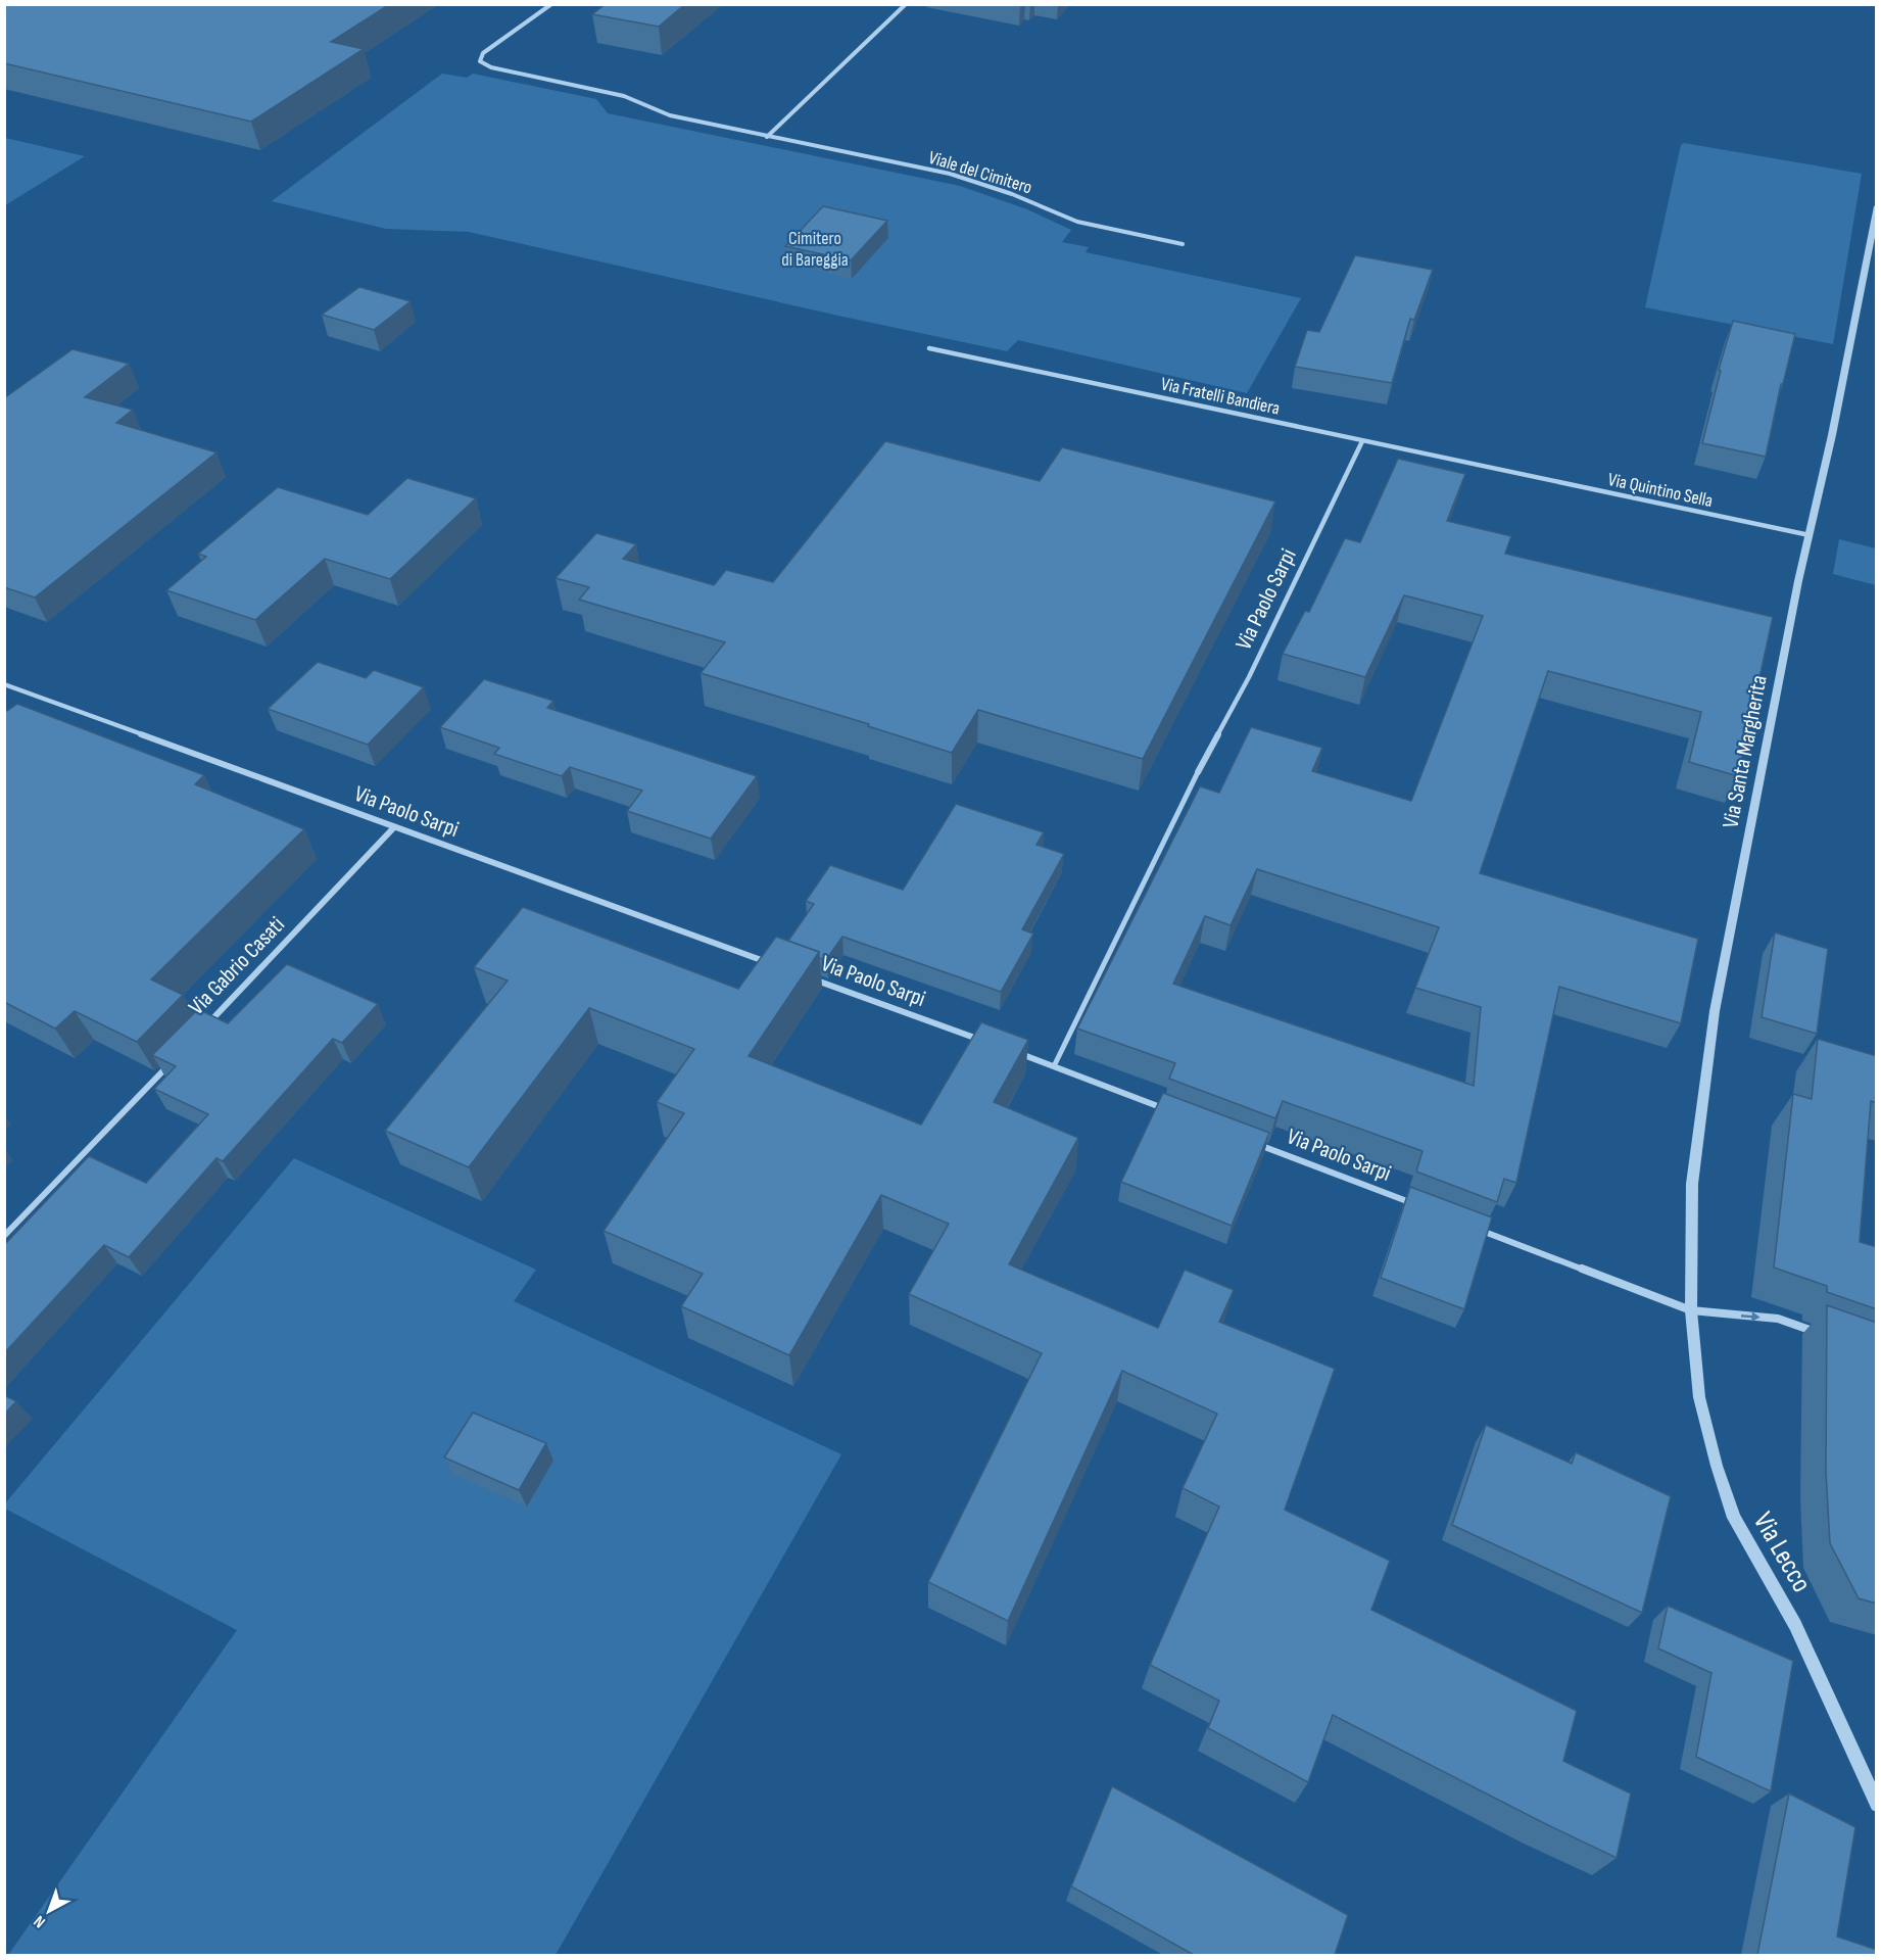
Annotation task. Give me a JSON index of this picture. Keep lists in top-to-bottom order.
{
  "streets": {
    "street": [
      "Viale del Cimitero",
      "Via Fratelli Bandiera",
      "Via Quintino Sella",
      "Via Paolo Sarpi",
      "Via Santa Margherita",
      "Via Gabrio Casati",
      "Via Lecco"
    ]
  },
  "crossings": [
    ["Via Fratelli Bandiera", "Via Quintino Sella"],
    ["Via Fratelli Bandiera", "Via Paolo Sarpi"],
    ["Via Quintino Sella", "Via Santa Margherita"],
    ["Via Paolo Sarpi", "Via Gabrio Casati"],
    ["Via Santa Margherita", "Via Lecco"]
  ],
  "parks": ["Cimitero di Bareggia"],
  "north": "bottom left"
}
